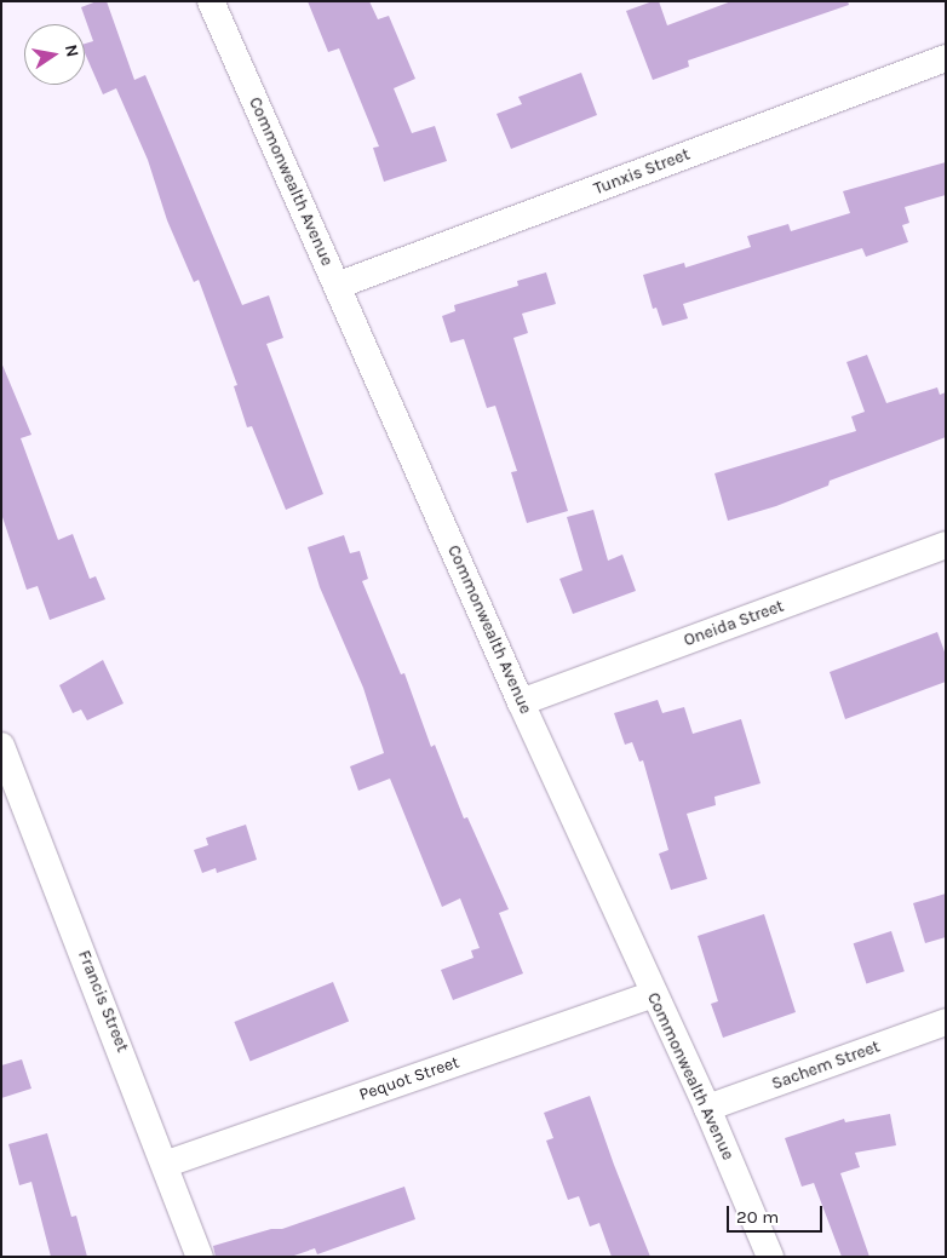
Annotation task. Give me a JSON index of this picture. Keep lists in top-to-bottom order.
{
  "streets": {
    "street": [
      "Tunxis Street",
      "Commonwealth Avenue",
      "Oneida Street",
      "Francis Street",
      "Sachem Street",
      "Pequot Street"
    ]
  },
  "crossings": [
    ["Tunxis Street", "Commonwealth Avenue"],
    ["Commonwealth Avenue", "Oneida Street"],
    ["Commonwealth Avenue", "Sachem Street"],
    ["Commonwealth Avenue", "Pequot Street"],
    ["Francis Street", "Pequot Street"]
  ],
  "scale_bar": "20 m",
  "north": "right"
}
